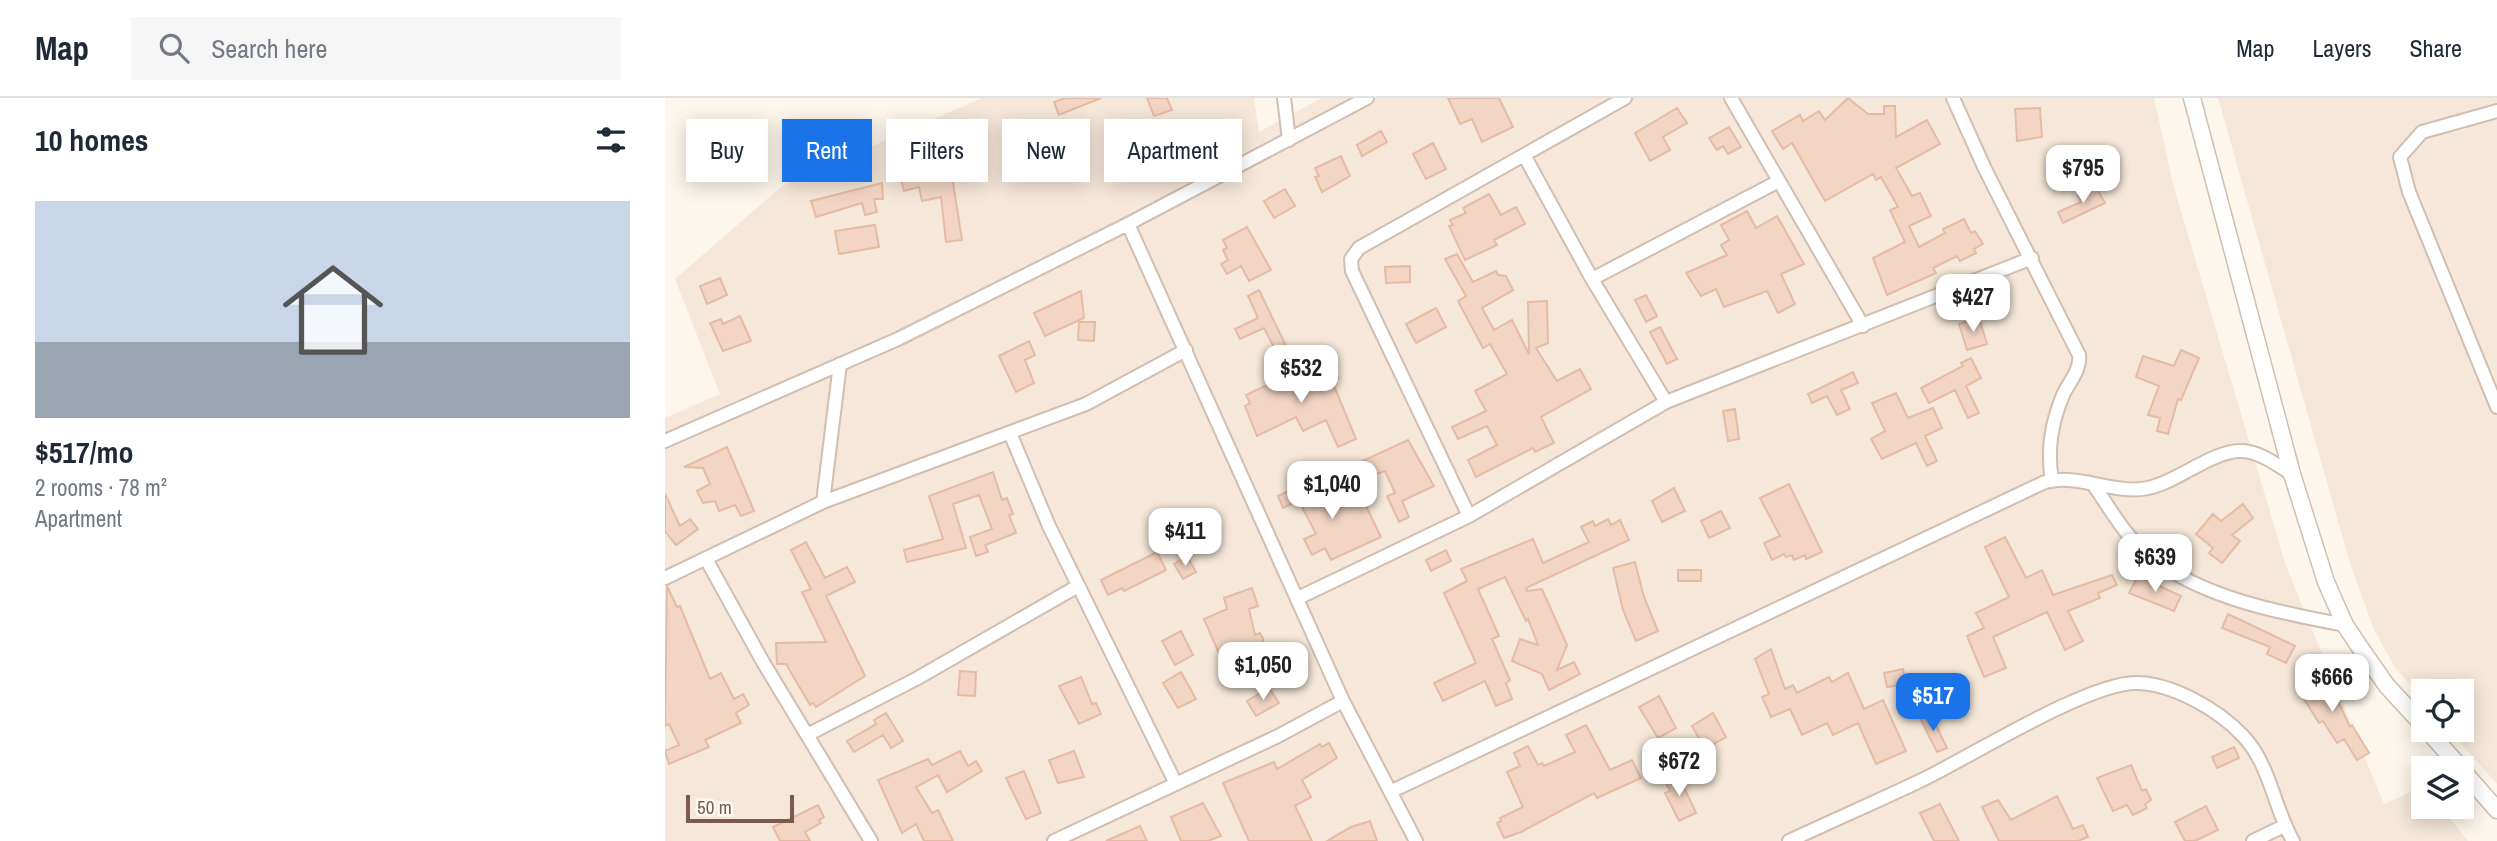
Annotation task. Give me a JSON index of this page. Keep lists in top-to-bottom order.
{
  "scale_bar": "50 m",
  "page": {
    "header": "Map",
    "search": "Search here",
    "nav": ["Map", "Layers", "Share"],
    "heading": "10 homes",
    "chip": [
      "Buy",
      "Rent",
      "Filters",
      "New",
      "Apartment"
    ],
    "price": [
      "$795",
      "$427",
      "$532",
      "$1,040",
      "$411",
      "$639",
      "$1,050",
      "$666",
      "$517",
      "$672"
    ],
    "list": [
      {
        "name": "$517/mo",
        "note": "2 rooms · 78 m² · Apartment"
      }
    ],
    "scale": "50 m"
  }
}
